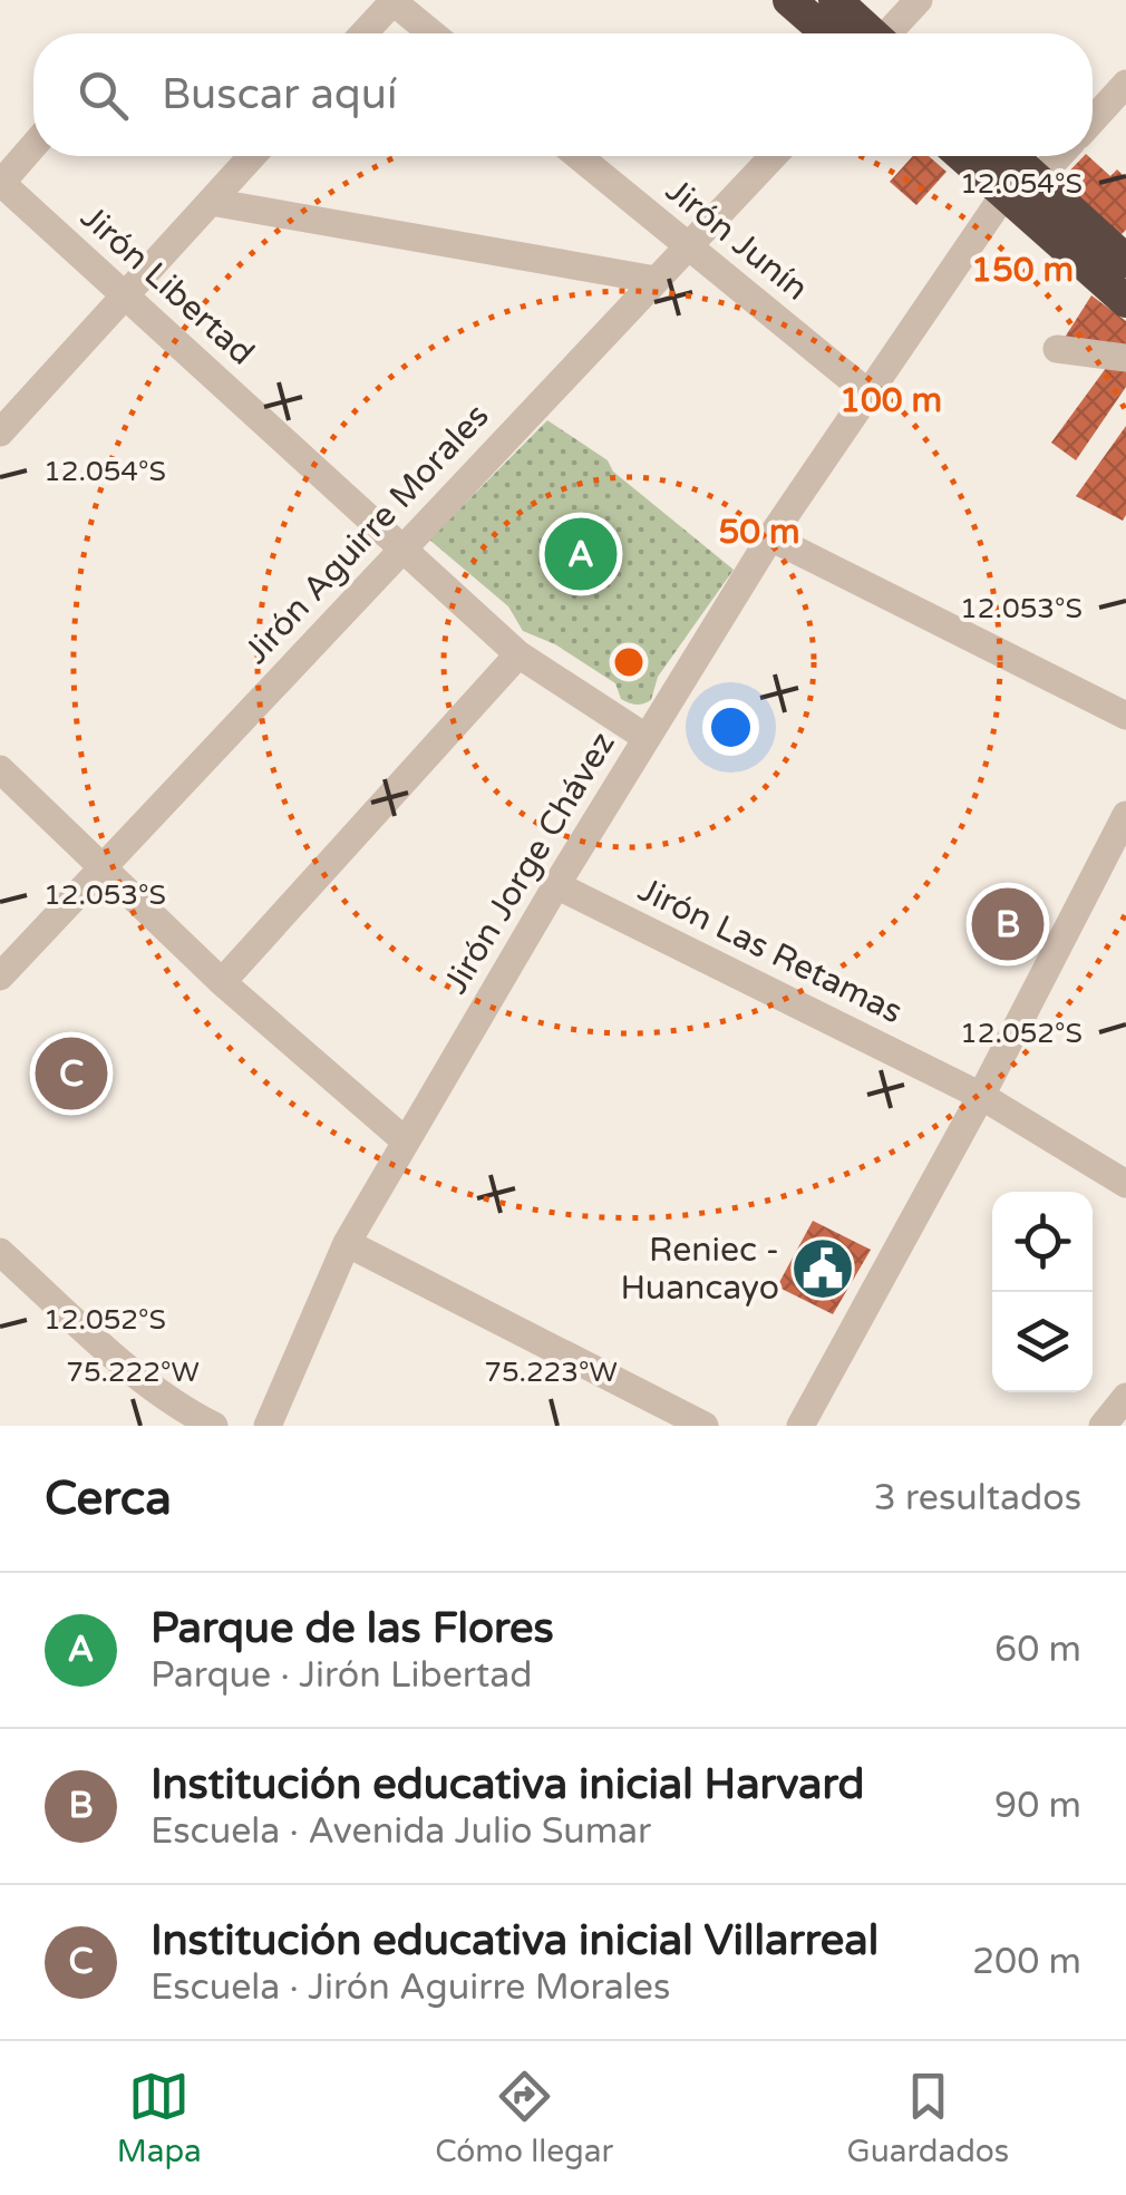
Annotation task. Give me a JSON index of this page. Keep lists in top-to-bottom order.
{
  "streets": {
    "street": [
      "Jirón Junín",
      "Jirón Libertad",
      "Jirón Aguirre Morales",
      "Jirón Jorge Chávez",
      "Jirón Las Retamas"
    ]
  },
  "crossings": [
    ["Jirón Junín", "Jirón Aguirre Morales"],
    ["Jirón Junín", "Jirón Jorge Chávez"],
    ["Jirón Libertad", "Jirón Aguirre Morales"],
    ["Jirón Libertad", "Jirón Jorge Chávez"],
    ["Jirón Jorge Chávez", "Jirón Las Retamas"]
  ],
  "places": {
    "public building": ["Reniec - Huancayo"]
  },
  "page": {
    "search": "Buscar aquí",
    "pins": ["A", "B", "C"],
    "heading": ["Cerca", "3 resultados"],
    "list": [
      {
        "mark": "A",
        "name": "Parque de las Flores",
        "note": "Parque · Jirón Libertad",
        "value": "60 m"
      },
      {
        "mark": "B",
        "name": "Institución educativa inicial Harvard",
        "note": "Escuela · Avenida Julio Sumar",
        "value": "90 m"
      },
      {
        "mark": "C",
        "name": "Institución educativa inicial Villarreal",
        "note": "Escuela · Jirón Aguirre Morales",
        "value": "200 m"
      }
    ],
    "nav": ["Mapa", "Cómo llegar", "Guardados"]
  },
  "coordinates": [
    "12.054°S",
    "12.053°S",
    "12.052°S",
    "75.222°W",
    "75.223°W"
  ],
  "rings": ["150 m", "100 m", "50 m"]
}
